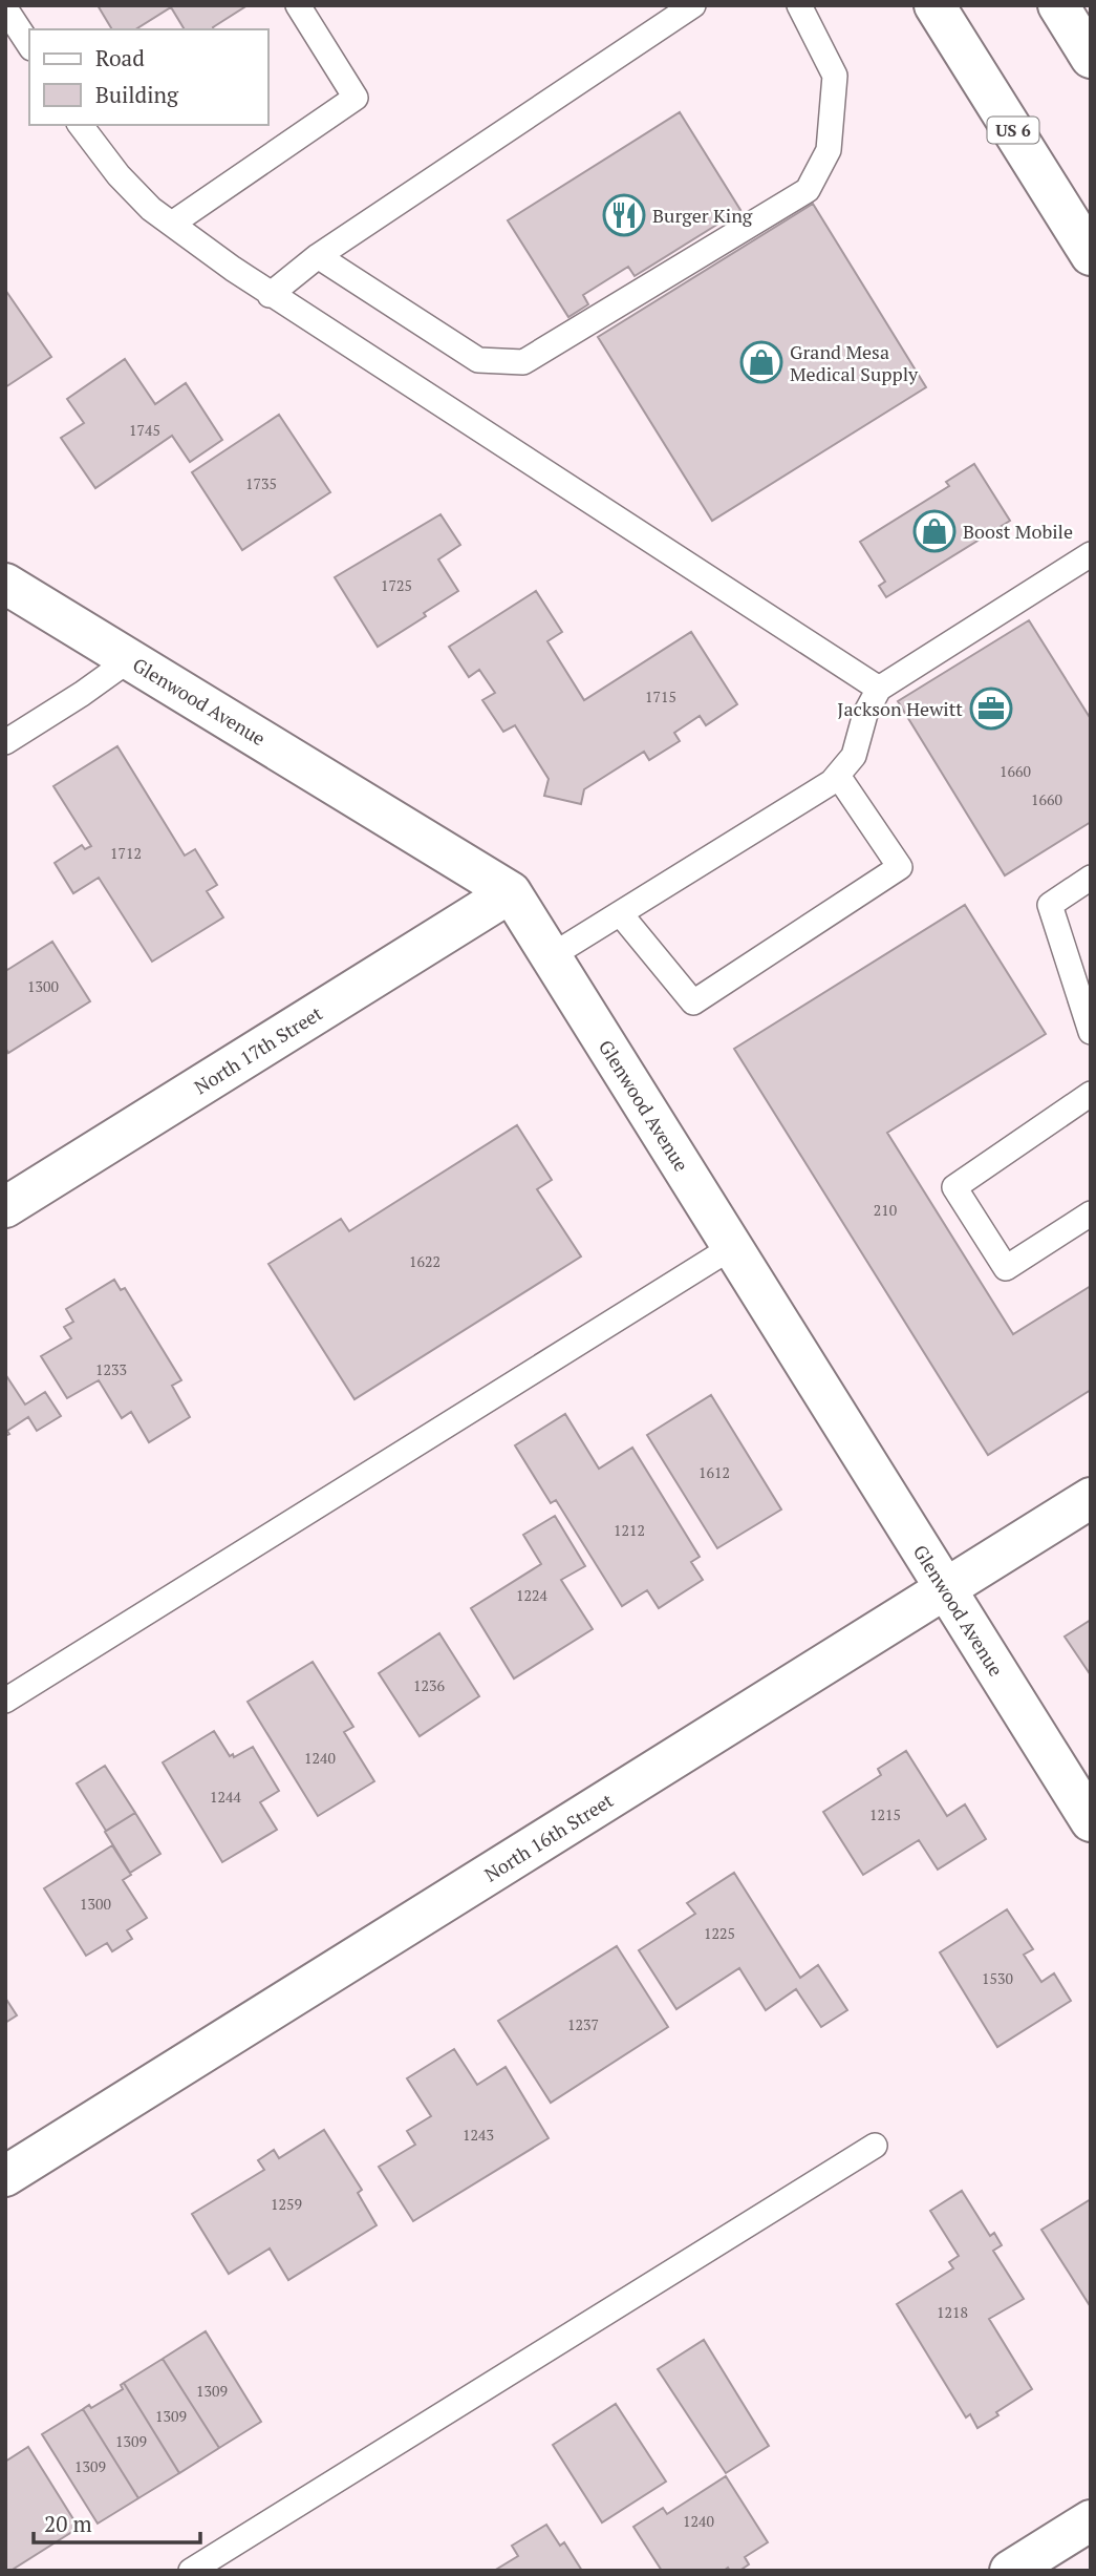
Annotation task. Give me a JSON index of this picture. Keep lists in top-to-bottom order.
{
  "streets": {
    "street": [
      "US 6",
      "Glenwood Avenue",
      "North 17th Street",
      "North 16th Street"
    ]
  },
  "crossings": [
    ["Glenwood Avenue", "North 17th Street"],
    ["Glenwood Avenue", "North 16th Street"]
  ],
  "places": {
    "restaurant": ["Burger King"],
    "shop": ["Grand Mesa Medical Supply", "Boost Mobile"],
    "office": ["Jackson Hewitt"]
  },
  "house_numbers": [
    "1745",
    "1735",
    "1725",
    "1715",
    "1660",
    "1660",
    "1712",
    "1300",
    "210",
    "1622",
    "1233",
    "1612",
    "1212",
    "1224",
    "1236",
    "1240",
    "1244",
    "1215",
    "1300",
    "1225",
    "1530",
    "1237",
    "1243",
    "1259",
    "1218",
    "1309",
    "1309",
    "1309",
    "1309",
    "1240"
  ],
  "legend": ["Road", "Building"],
  "scale_bar": "20 m"
}
